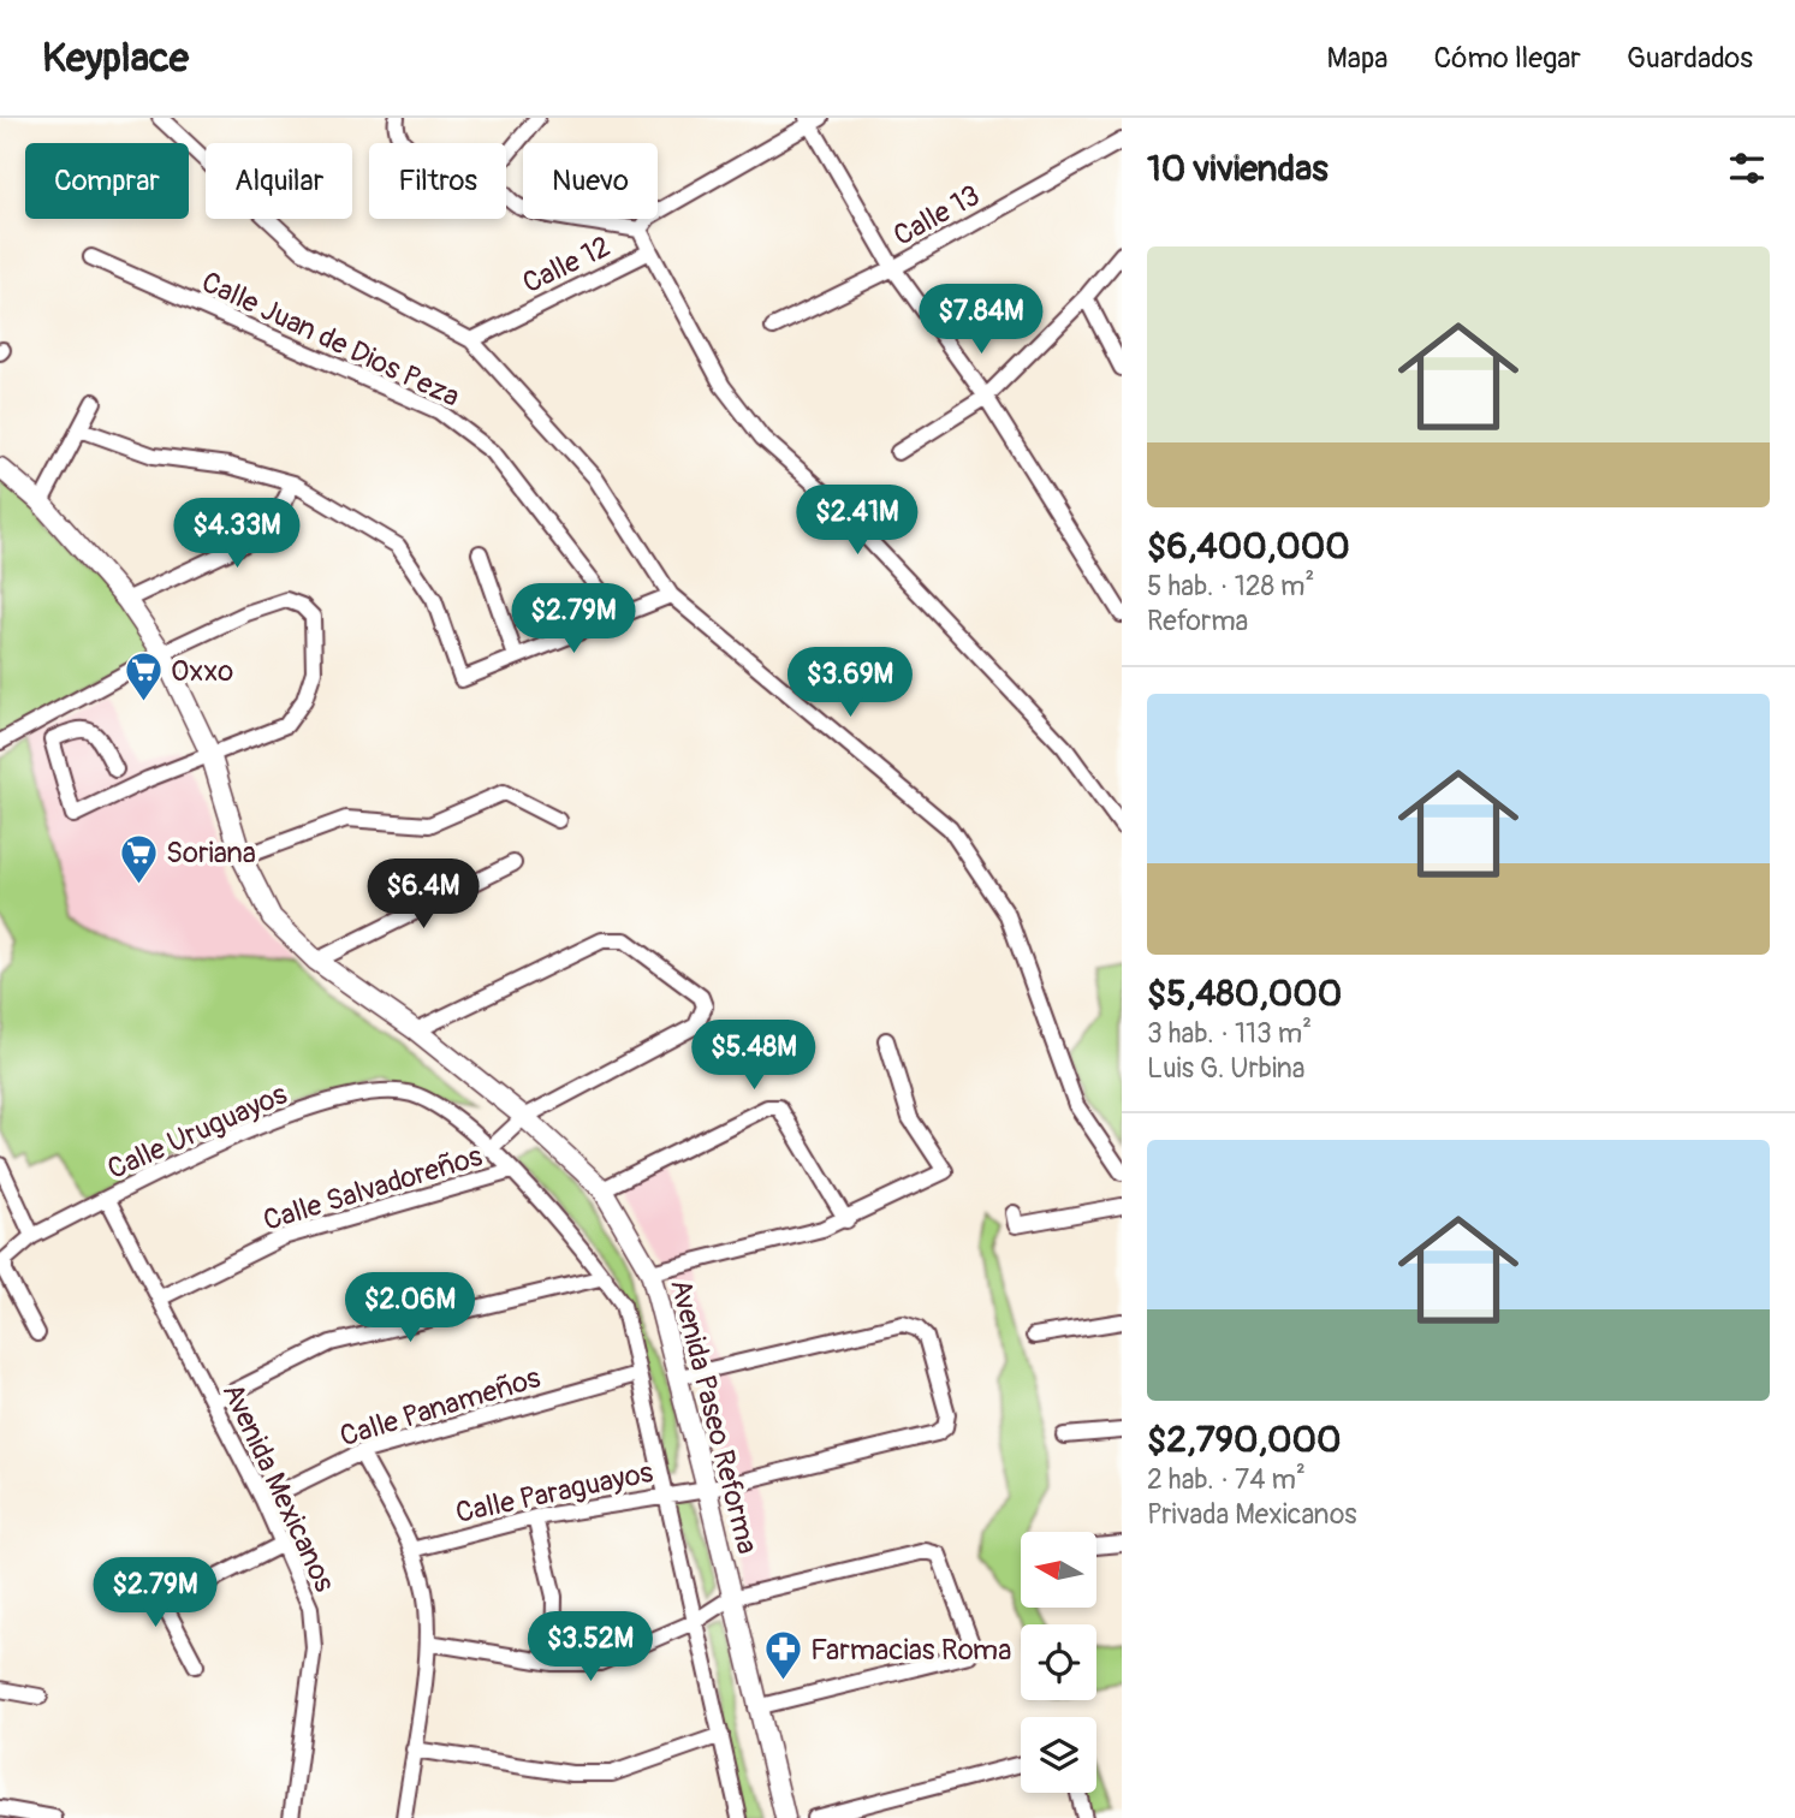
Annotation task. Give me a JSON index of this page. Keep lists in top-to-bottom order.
{
  "streets": {
    "main road": ["Avenida Paseo Reforma"],
    "street": [
      "Calle 13",
      "Calle 12",
      "Calle Juan de Dios Peza",
      "Calle Uruguayos",
      "Calle Salvadoreños",
      "Calle Panameños",
      "Avenida Mexicanos",
      "Calle Paraguayos"
    ]
  },
  "crossings": [
    ["Calle Uruguayos", "Avenida Paseo Reforma"],
    ["Calle Uruguayos", "Avenida Mexicanos"],
    ["Calle Salvadoreños", "Avenida Paseo Reforma"],
    ["Calle Salvadoreños", "Avenida Mexicanos"],
    ["Calle Panameños", "Avenida Paseo Reforma"],
    ["Calle Panameños", "Avenida Mexicanos"],
    ["Avenida Paseo Reforma", "Calle Paraguayos"]
  ],
  "places": {
    "supermarket": ["Oxxo", "Soriana"],
    "pharmacy": ["Farmacias Roma"]
  },
  "north": "left",
  "page": {
    "header": "Keyplace",
    "nav": ["Mapa", "Cómo llegar", "Guardados"],
    "heading": "10 viviendas",
    "chip": [
      "Comprar",
      "Alquilar",
      "Filtros",
      "Nuevo"
    ],
    "list": [
      {
        "name": "$6,400,000",
        "note": "5 hab. · 128 m² · Reforma"
      },
      {
        "name": "$5,480,000",
        "note": "3 hab. · 113 m² · Luis G. Urbina"
      },
      {
        "name": "$2,790,000",
        "note": "2 hab. · 74 m² · Privada Mexicanos"
      }
    ],
    "price": [
      "$7.84M",
      "$2.41M",
      "$4.33M",
      "$2.79M",
      "$3.69M",
      "$6.4M",
      "$5.48M",
      "$2.06M",
      "$2.79M",
      "$3.52M"
    ]
  }
}
